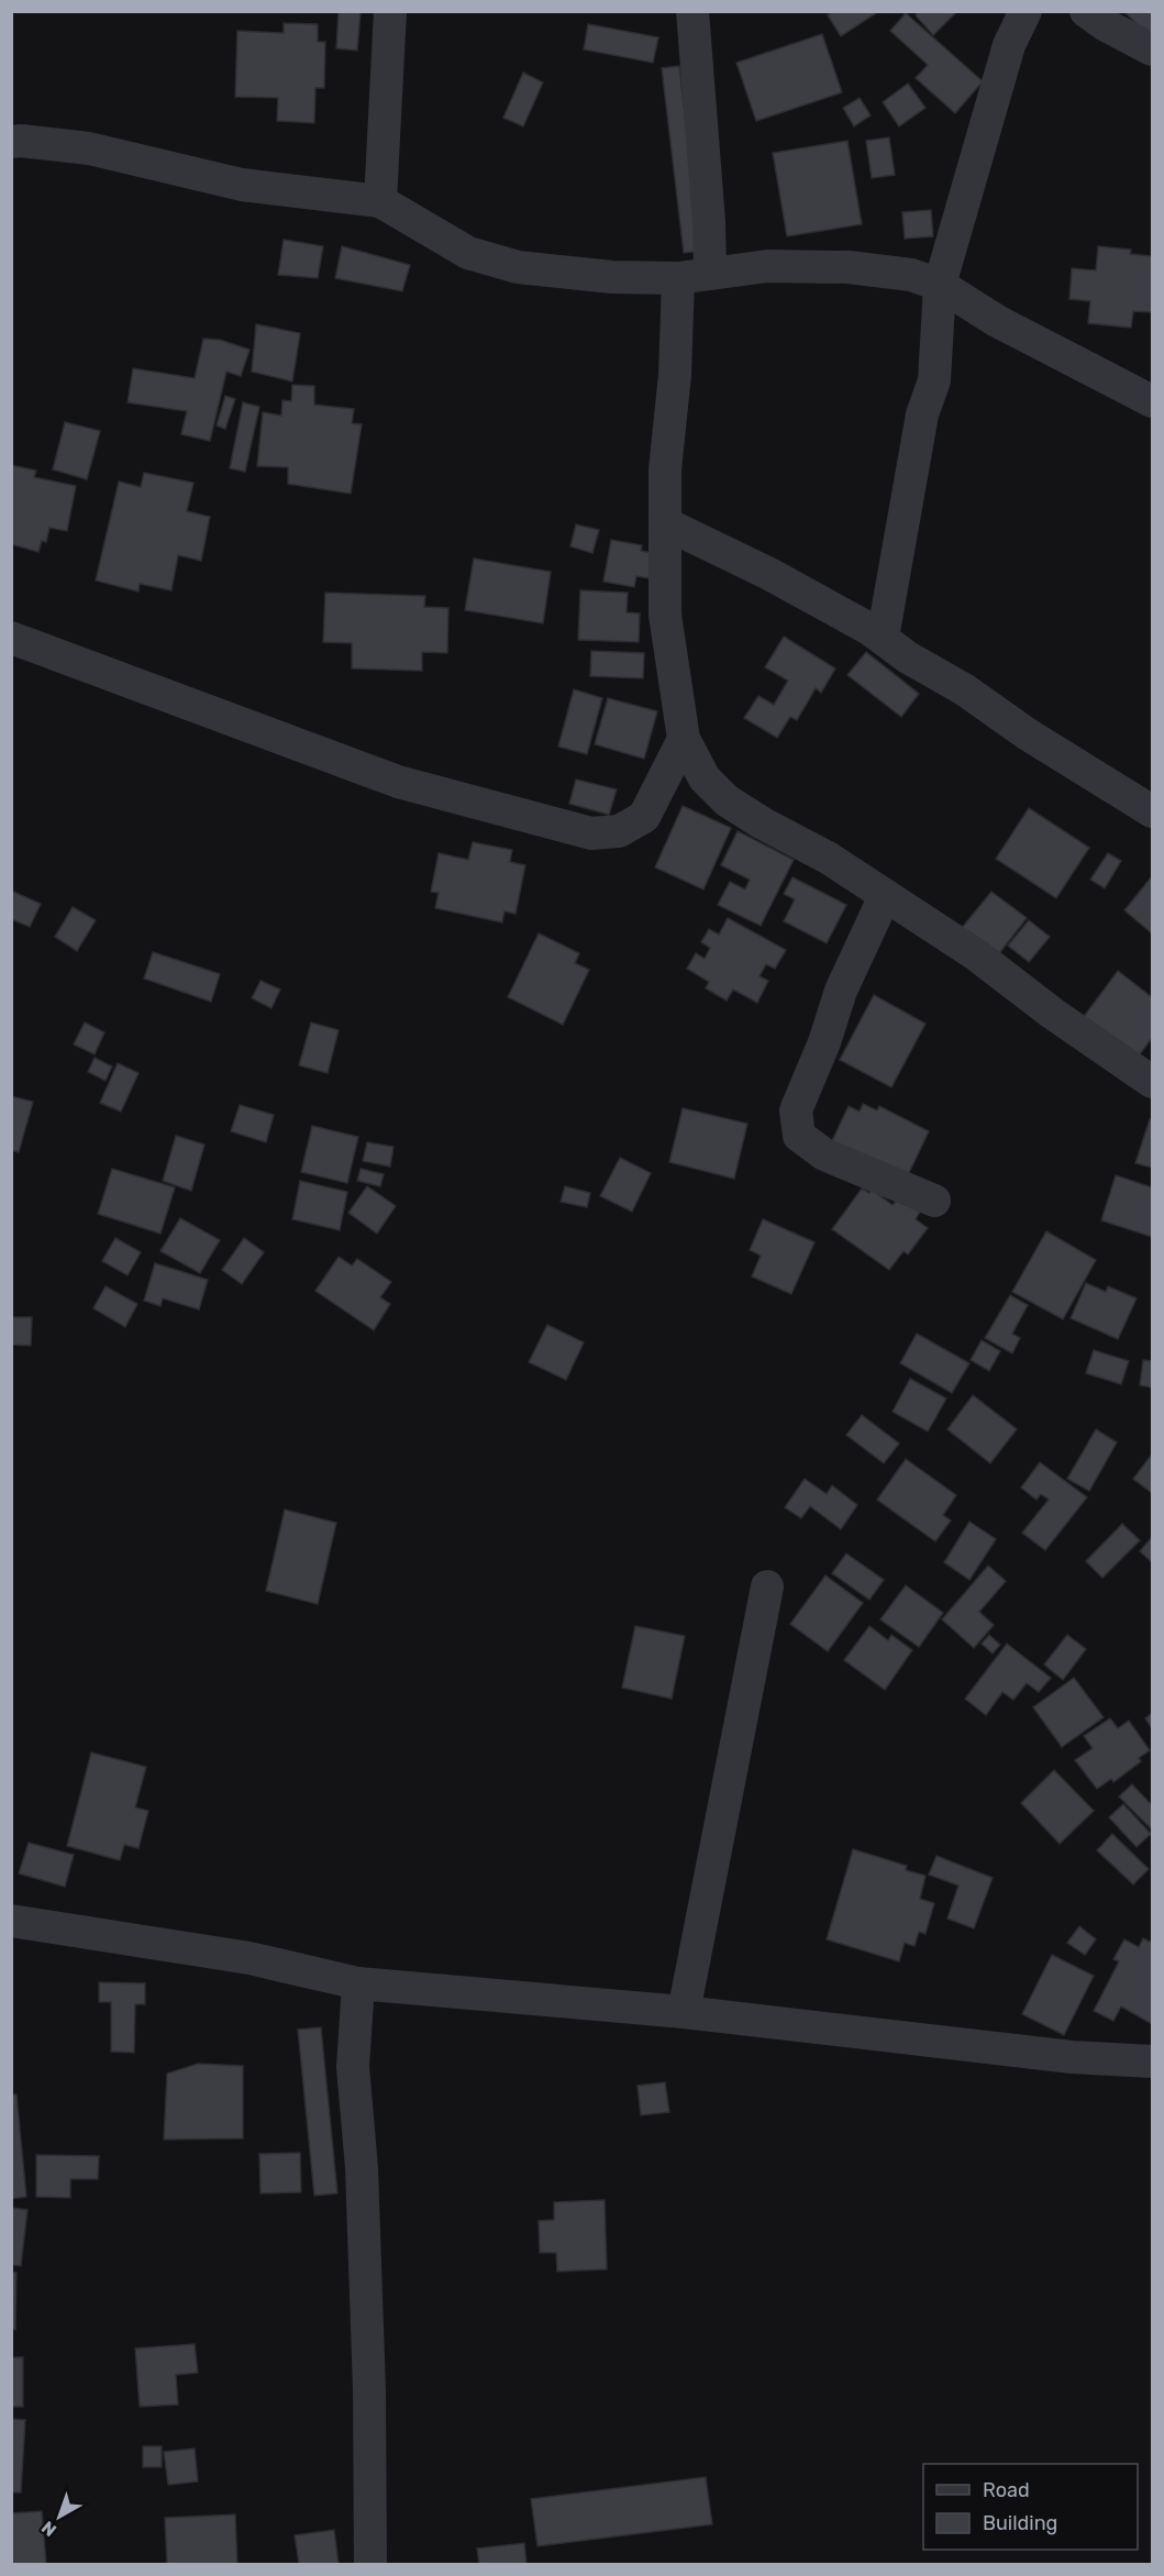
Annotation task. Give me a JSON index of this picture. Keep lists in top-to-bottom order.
{
  "legend": ["Road", "Building"],
  "north": "bottom left"
}
